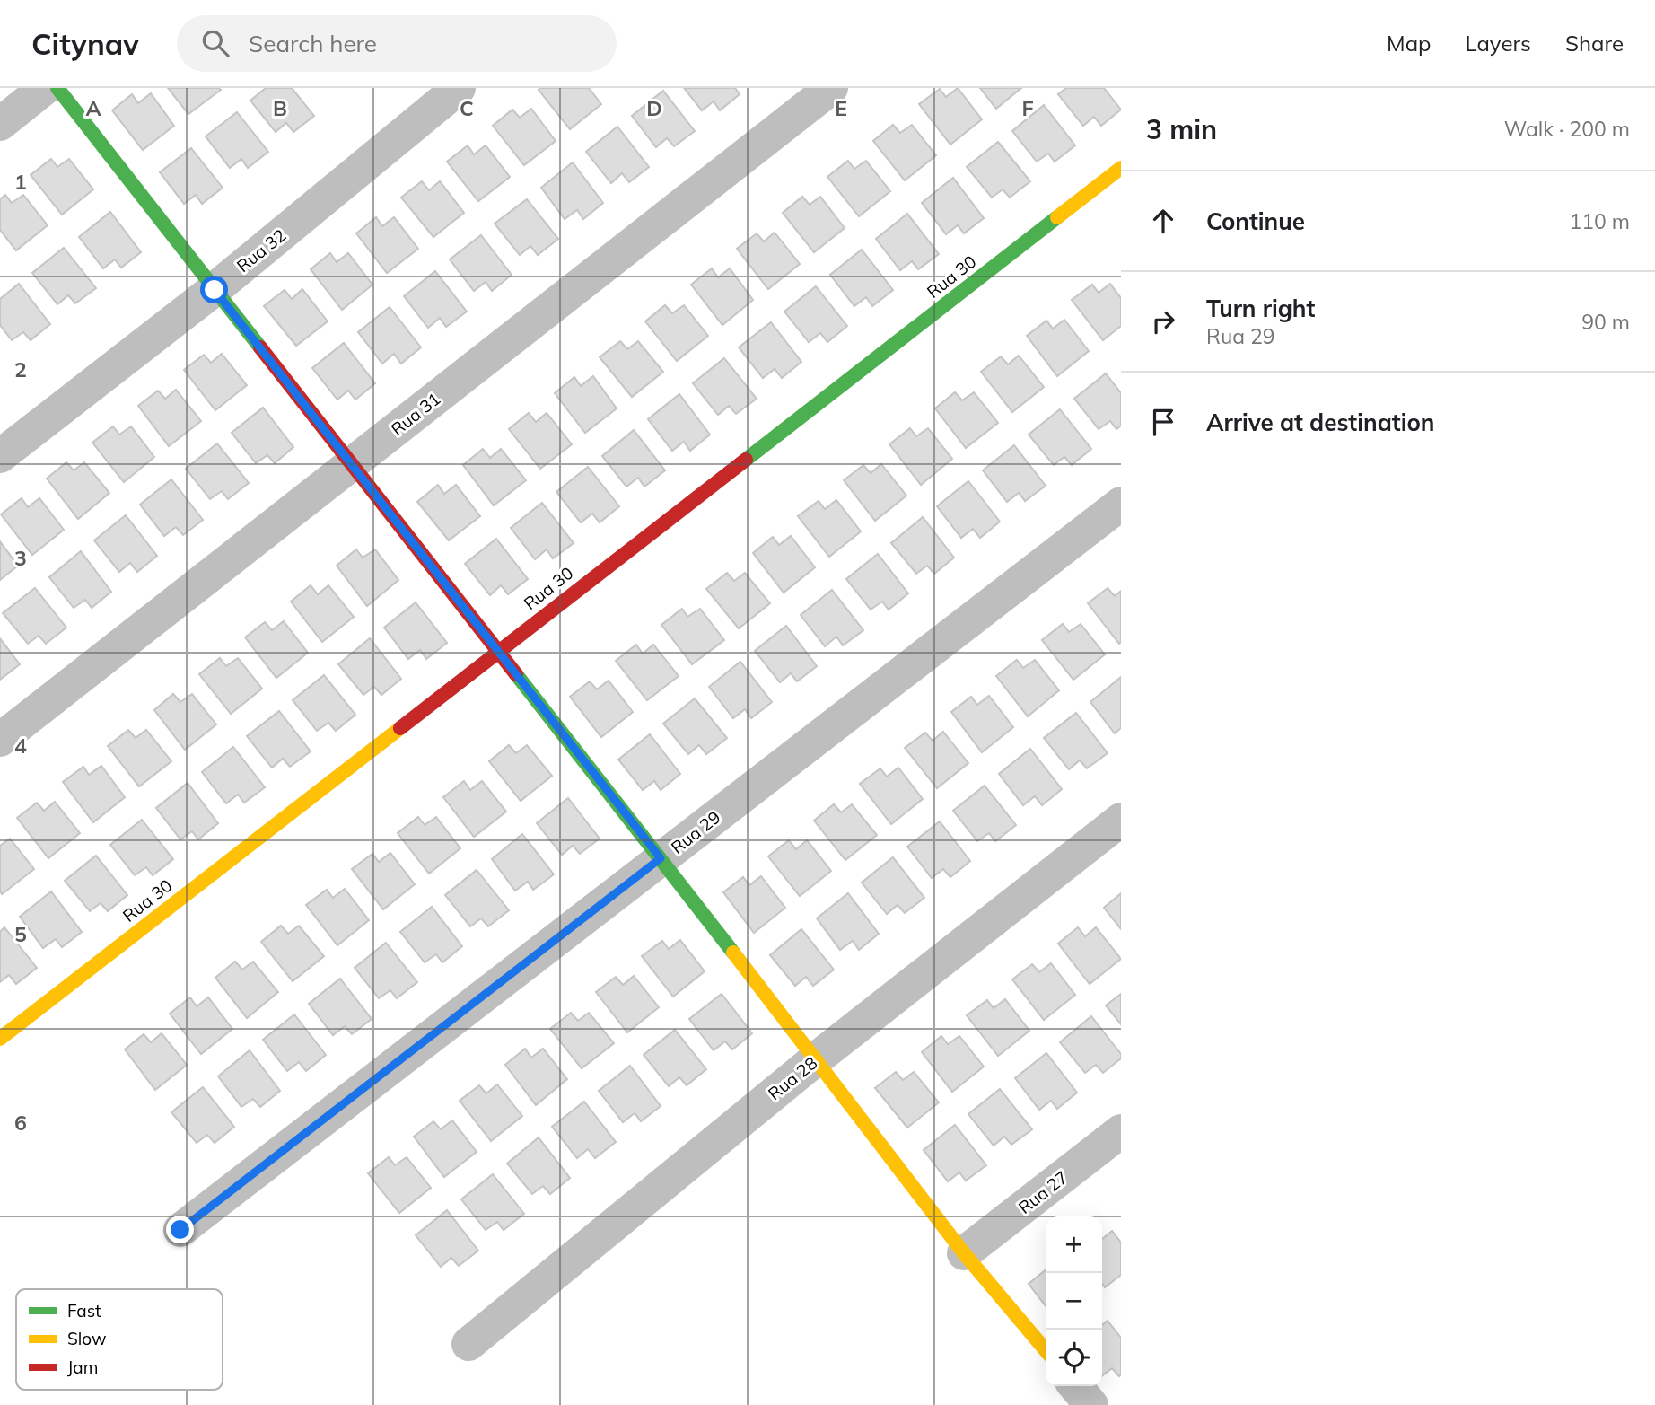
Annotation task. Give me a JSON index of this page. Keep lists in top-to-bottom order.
{
  "streets": {
    "street": [
      "Rua 32",
      "Rua 30",
      "Rua 31",
      "Rua 29",
      "Rua 28",
      "Rua 27"
    ]
  },
  "legend": ["Fast", "Slow", "Jam"],
  "page": {
    "header": "Citynav",
    "search": "Search here",
    "nav": ["Map", "Layers", "Share"],
    "heading": ["3 min", "Walk · 200 m"],
    "list": [
      ["Continue", "110 m"],
      ["Turn right", "Rua 29", "90 m"],
      "Arrive at destination"
    ],
    "map_buttons": ["+", "−"]
  },
  "grid": {
    "columns": [
      "A",
      "B",
      "C",
      "D",
      "E",
      "F"
    ],
    "rows": [
      "1",
      "2",
      "3",
      "4",
      "5",
      "6"
    ]
  }
}
